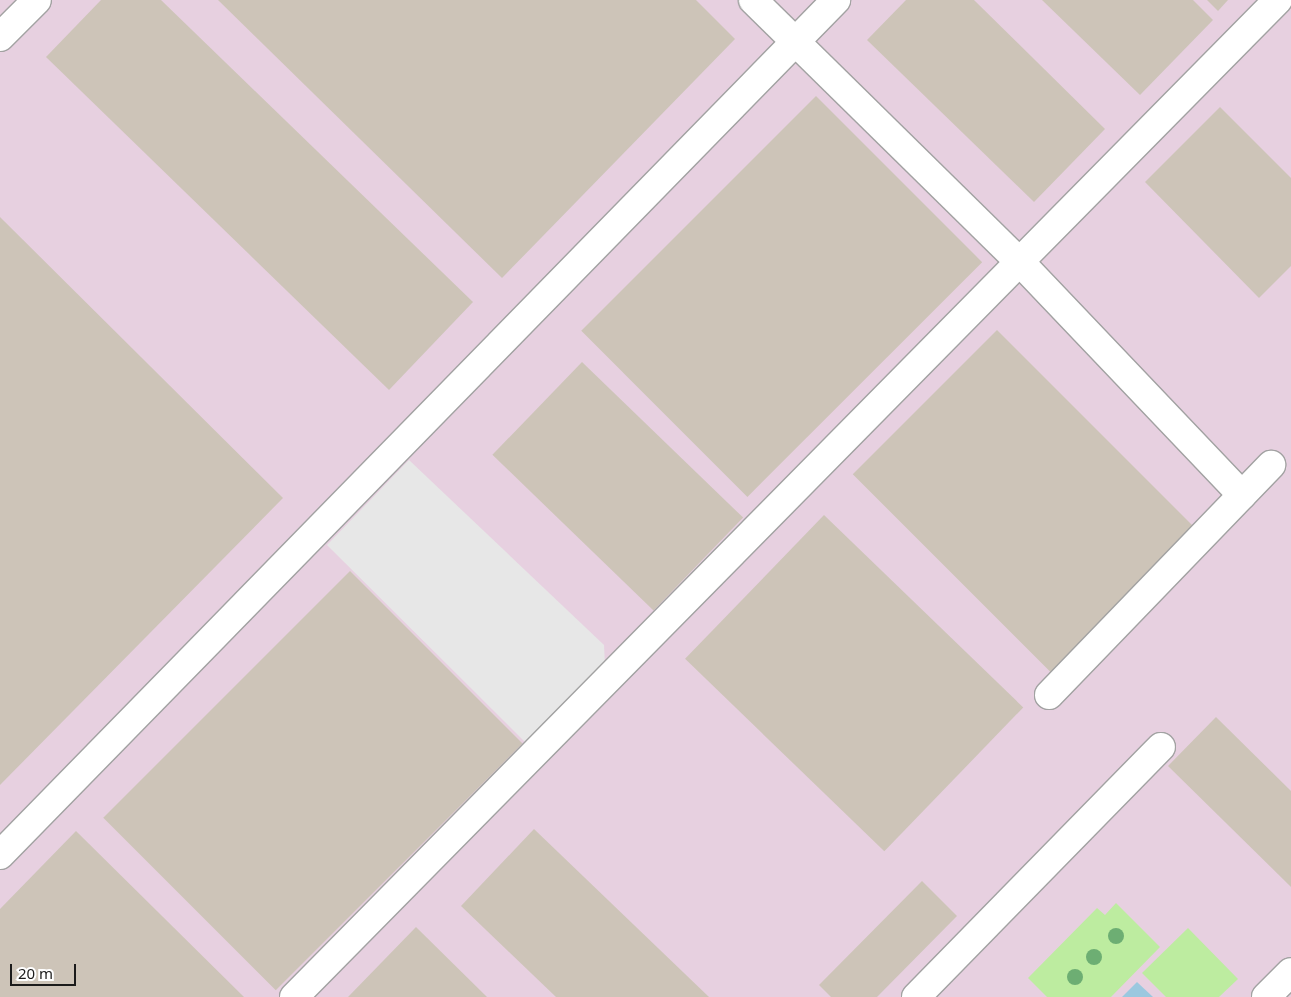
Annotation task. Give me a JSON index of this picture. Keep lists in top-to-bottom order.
{
  "scale_bar": "20 m"
}
